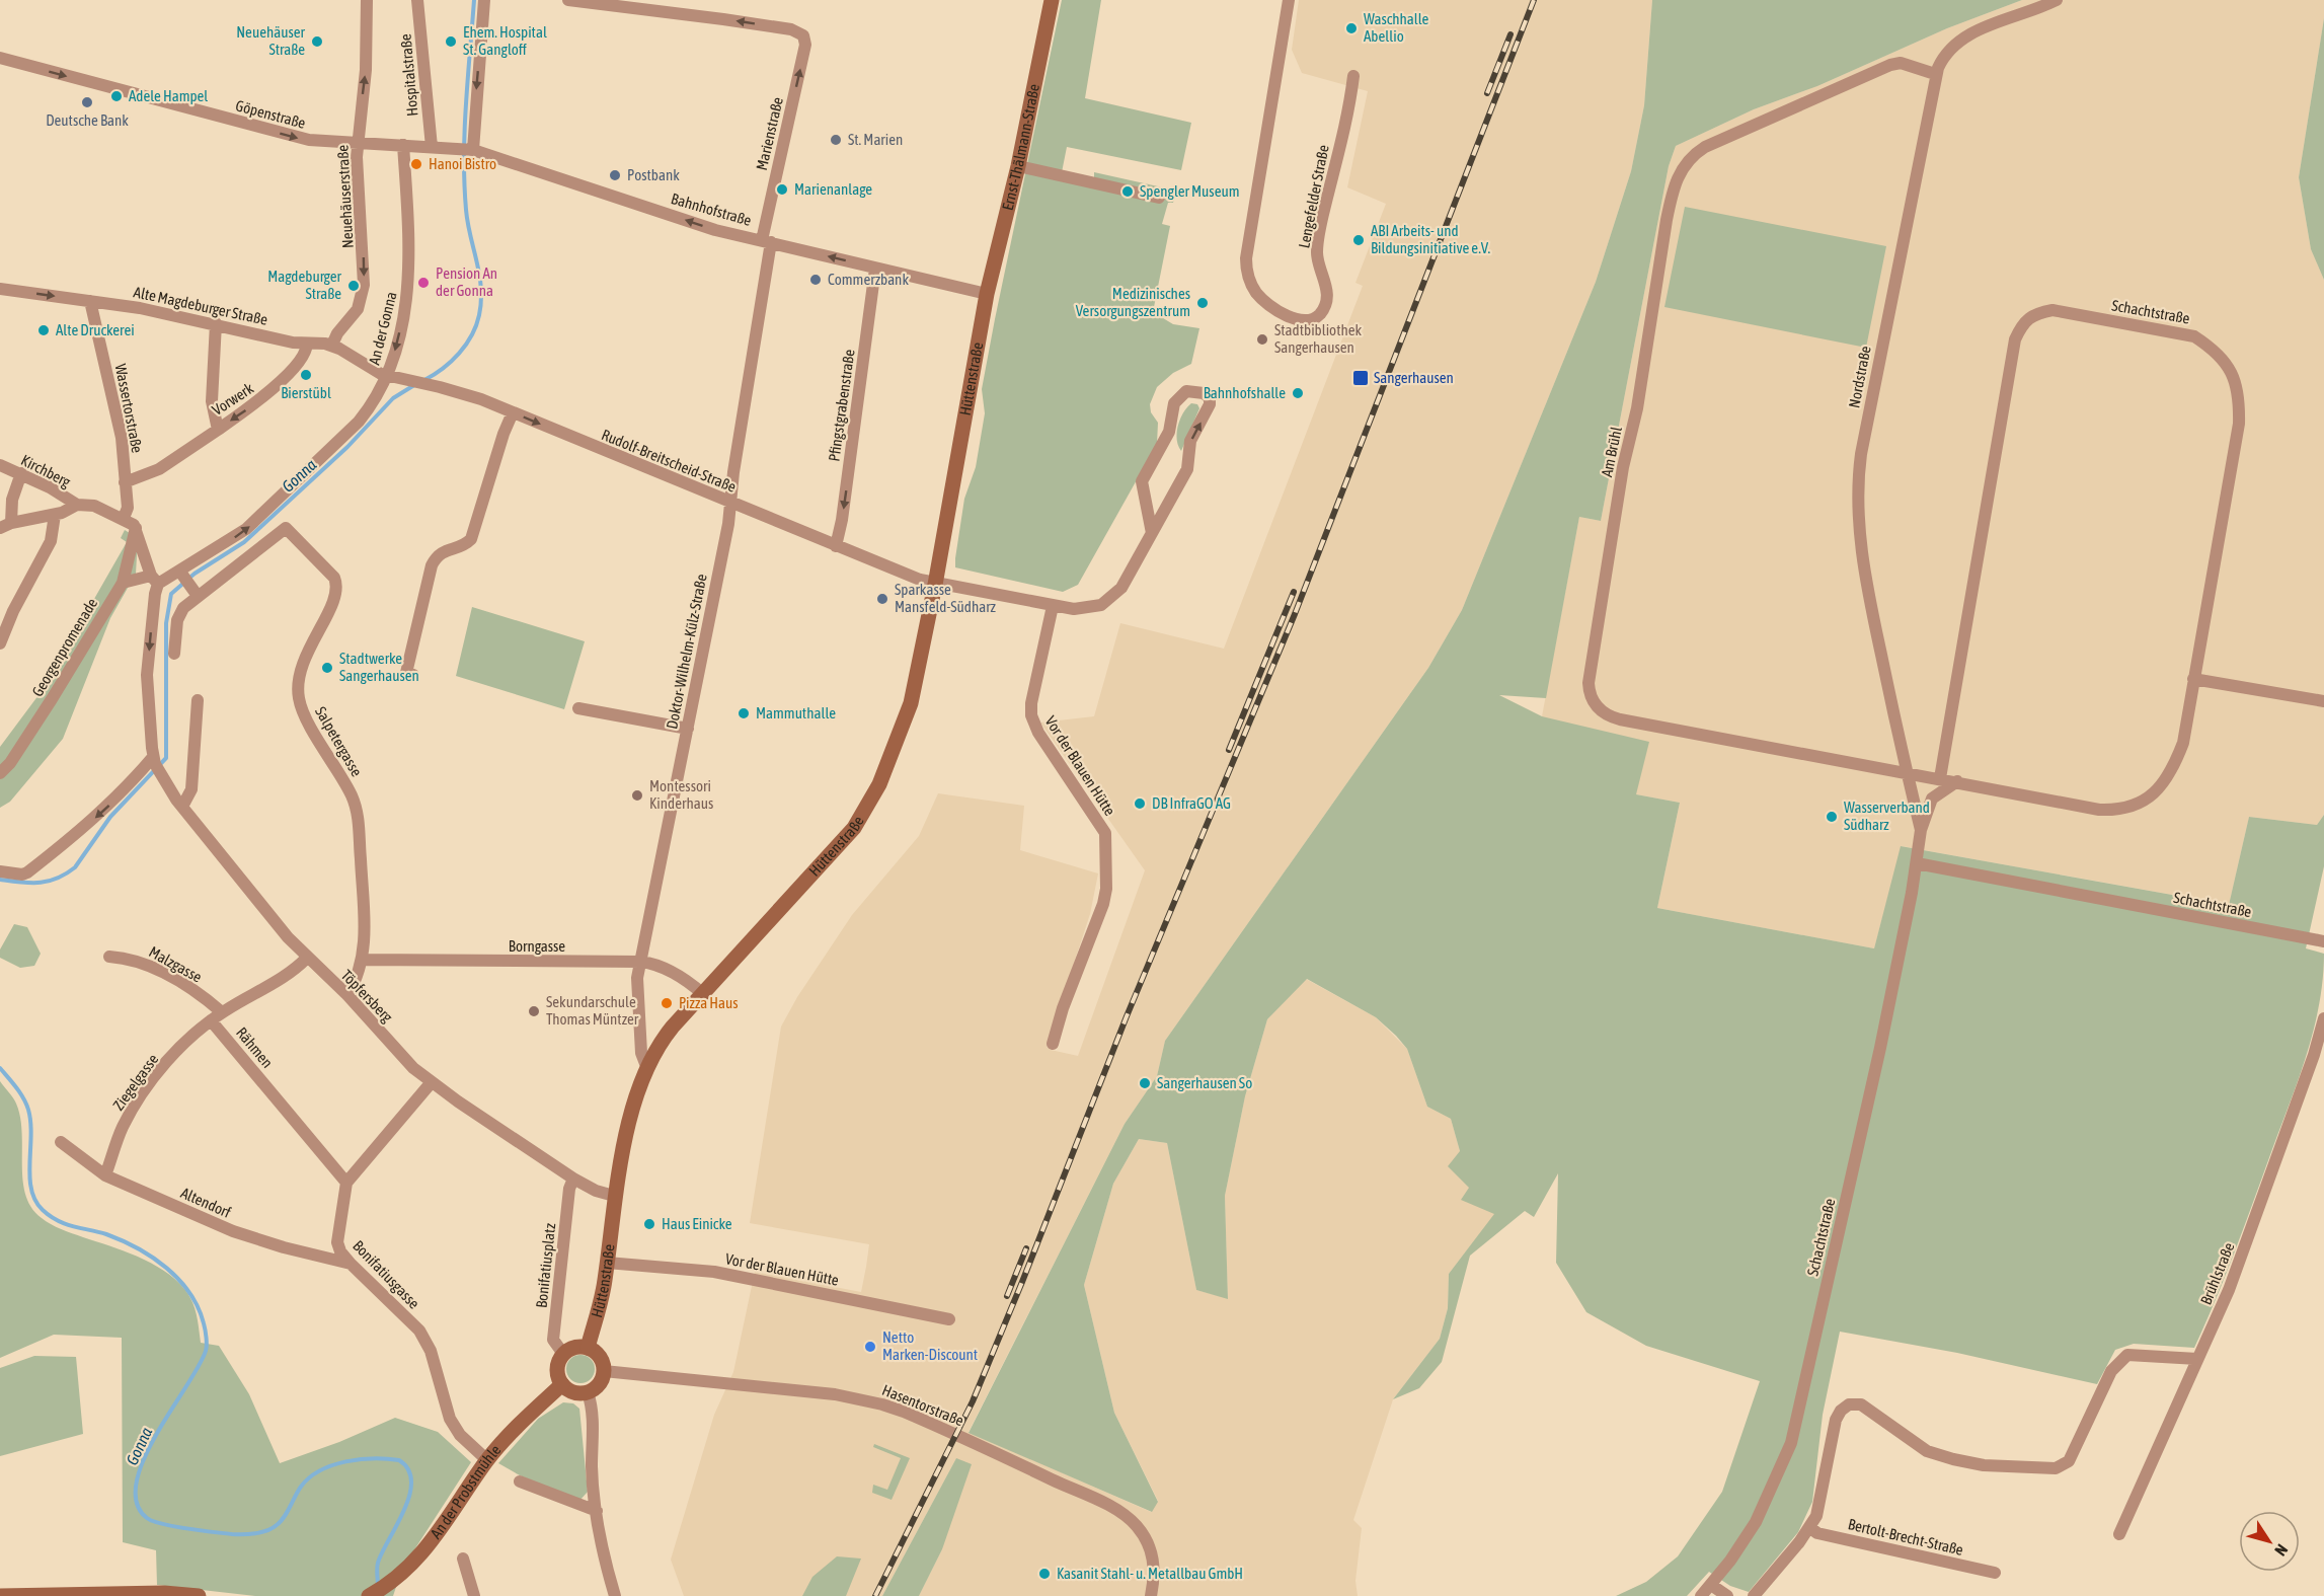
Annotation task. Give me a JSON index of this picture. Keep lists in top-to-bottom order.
{
  "streets": {
    "street": [
      "Hospitalstraße",
      "Göpenstraße",
      "Marienstraße",
      "Ernst-Thälmann-Straße",
      "Neuehäuserstraße",
      "Lengefelder Straße",
      "Bahnhofstraße",
      "Alte Magdeburger Straße",
      "Schachtstraße",
      "An der Gonna",
      "Nordstraße",
      "Hüttenstraße",
      "Vorwerk",
      "Pfingstgrabenstraße",
      "Wassertorstraße",
      "Am Brühl",
      "Rudolf-Breitscheid-Straße",
      "Kirchberg",
      "Georgenpromenade",
      "Doktor-Wilhelm-Külz-Straße",
      "Salpetergasse",
      "Vor der Blauen Hütte",
      "Borngasse",
      "Malzgasse",
      "Töpfersberg",
      "Rähmen",
      "Ziegelgasse",
      "Altendorf",
      "Bonifatiusplatz",
      "Brühlstraße",
      "Bonifatiusgasse",
      "Hasentorstraße",
      "An der Probstmühle",
      "Bertolt-Brecht-Straße"
    ]
  },
  "crossings": [
    ["Hospitalstraße", "Göpenstraße"],
    ["Hospitalstraße", "Bahnhofstraße"],
    ["Göpenstraße", "Neuehäuserstraße"],
    ["Göpenstraße", "Bahnhofstraße"],
    ["Göpenstraße", "An der Gonna"],
    ["Marienstraße", "Bahnhofstraße"],
    ["Marienstraße", "Doktor-Wilhelm-Külz-Straße"],
    ["Ernst-Thälmann-Straße", "Bahnhofstraße"],
    ["Ernst-Thälmann-Straße", "Hüttenstraße"],
    ["Neuehäuserstraße", "Alte Magdeburger Straße"],
    ["Bahnhofstraße", "Hüttenstraße"],
    ["Bahnhofstraße", "Pfingstgrabenstraße"],
    ["Bahnhofstraße", "Doktor-Wilhelm-Külz-Straße"],
    ["Alte Magdeburger Straße", "An der Gonna"],
    ["Alte Magdeburger Straße", "Vorwerk"],
    ["Alte Magdeburger Straße", "Wassertorstraße"],
    ["Alte Magdeburger Straße", "Rudolf-Breitscheid-Straße"],
    ["Schachtstraße", "Nordstraße"],
    ["Schachtstraße", "Am Brühl"],
    ["An der Gonna", "Rudolf-Breitscheid-Straße"],
    ["An der Gonna", "Georgenpromenade"],
    ["Nordstraße", "Am Brühl"],
    ["Hüttenstraße", "Rudolf-Breitscheid-Straße"],
    ["Hüttenstraße", "Doktor-Wilhelm-Külz-Straße"],
    ["Hüttenstraße", "Vor der Blauen Hütte"],
    ["Hüttenstraße", "Borngasse"],
    ["Hüttenstraße", "Töpfersberg"],
    ["Hüttenstraße", "Bonifatiusplatz"],
    ["Hüttenstraße", "Hasentorstraße"],
    ["Hüttenstraße", "An der Probstmühle"],
    ["Pfingstgrabenstraße", "Rudolf-Breitscheid-Straße"],
    ["Rudolf-Breitscheid-Straße", "Doktor-Wilhelm-Külz-Straße"],
    ["Rudolf-Breitscheid-Straße", "Vor der Blauen Hütte"],
    ["Doktor-Wilhelm-Külz-Straße", "Borngasse"],
    ["Salpetergasse", "Borngasse"],
    ["Salpetergasse", "Töpfersberg"],
    ["Malzgasse", "Rähmen"],
    ["Malzgasse", "Ziegelgasse"],
    ["Töpfersberg", "Rähmen"],
    ["Töpfersberg", "Bonifatiusplatz"],
    ["Rähmen", "Ziegelgasse"],
    ["Rähmen", "Bonifatiusgasse"],
    ["Ziegelgasse", "Altendorf"],
    ["Altendorf", "Bonifatiusgasse"],
    ["Bonifatiusplatz", "Hasentorstraße"],
    ["Bonifatiusplatz", "An der Probstmühle"],
    ["Bonifatiusgasse", "An der Probstmühle"],
    ["Hasentorstraße", "An der Probstmühle"]
  ],
  "one_way": [
    "Göpenstraße",
    "Bahnhofstraße",
    "Vorwerk",
    "Pfingstgrabenstraße"
  ],
  "water": ["Gonna"],
  "places": {
    "other": [
      "Waschhalle Abellio",
      "Neuehäuser Straße",
      "Ehem. Hospital St. Gangloff",
      "Adele Hampel",
      "Deutsche Bank",
      "St. Marien",
      "Hanoi Bistro",
      "Postbank",
      "Marienanlage",
      "Spengler Museum",
      "ABI Arbeits- und Bildungsinitiative e.V.",
      "Commerzbank",
      "Pension An der Gonna",
      "Magdeburger Straße",
      "Medizinisches Versorgungszentrum",
      "Alte Druckerei",
      "Stadtbibliothek Sangerhausen",
      "Bierstübl",
      "Bahnhofshalle",
      "Sparkasse Mansfeld-Südharz",
      "Stadtwerke Sangerhausen",
      "Mammuthalle",
      "Montessori Kinderhaus",
      "DB InfraGO AG",
      "Wasserverband Südharz",
      "Pizza Haus",
      "Sekundarschule Thomas Müntzer",
      "Sangerhausen So",
      "Haus Einicke",
      "Netto Marken-Discount",
      "Kasanit Stahl- u. Metallbau GmbH"
    ],
    "transit": ["Sangerhausen"]
  },
  "north": "bottom right"
}
